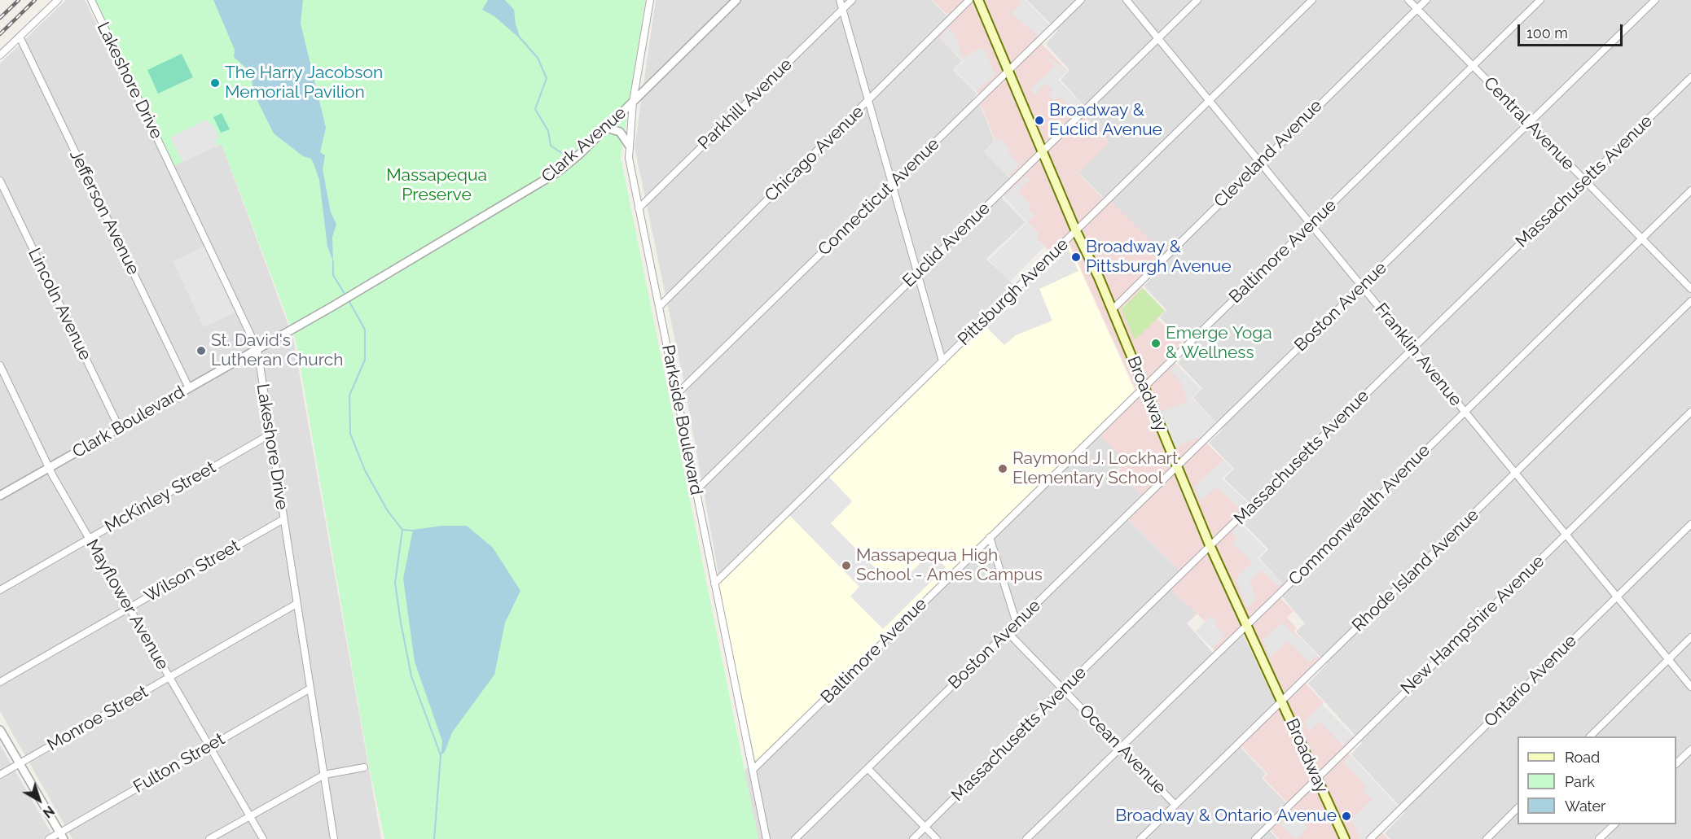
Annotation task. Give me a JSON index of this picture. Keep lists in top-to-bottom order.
{
  "streets": {
    "main road": ["Broadway"],
    "street": [
      "Lakeshore Drive",
      "Parkhill Avenue",
      "Central Avenue",
      "Clark Avenue",
      "Chicago Avenue",
      "Cleveland Avenue",
      "Massachusetts Avenue",
      "Connecticut Avenue",
      "Jefferson Avenue",
      "Euclid Avenue",
      "Baltimore Avenue",
      "Pittsburgh Avenue",
      "Lincoln Avenue",
      "Boston Avenue",
      "Franklin Avenue",
      "Parkside Boulevard",
      "Clark Boulevard",
      "McKinley Street",
      "Commonwealth Avenue",
      "Rhode Island Avenue",
      "Wilson Street",
      "Mayflower Avenue",
      "New Hampshire Avenue",
      "Ontario Avenue",
      "Monroe Street",
      "Ocean Avenue",
      "Fulton Street"
    ]
  },
  "crossings": [
    ["Lakeshore Drive", "Clark Avenue"],
    ["Lakeshore Drive", "Clark Boulevard"],
    ["Lakeshore Drive", "McKinley Street"],
    ["Lakeshore Drive", "Wilson Street"],
    ["Lakeshore Drive", "Monroe Street"],
    ["Lakeshore Drive", "Fulton Street"],
    ["Parkhill Avenue", "Parkside Boulevard"],
    ["Central Avenue", "Cleveland Avenue"],
    ["Central Avenue", "Massachusetts Avenue"],
    ["Central Avenue", "Baltimore Avenue"],
    ["Central Avenue", "Boston Avenue"],
    ["Central Avenue", "Commonwealth Avenue"],
    ["Clark Avenue", "Parkside Boulevard"],
    ["Clark Avenue", "Clark Boulevard"],
    ["Chicago Avenue", "Parkside Boulevard"],
    ["Cleveland Avenue", "Franklin Avenue"],
    ["Cleveland Avenue", "Broadway"],
    ["Massachusetts Avenue", "Franklin Avenue"],
    ["Massachusetts Avenue", "Broadway"],
    ["Massachusetts Avenue", "Ocean Avenue"],
    ["Connecticut Avenue", "Broadway"],
    ["Connecticut Avenue", "Parkside Boulevard"],
    ["Jefferson Avenue", "Clark Boulevard"],
    ["Euclid Avenue", "Franklin Avenue"],
    ["Euclid Avenue", "Broadway"],
    ["Euclid Avenue", "Parkside Boulevard"],
    ["Baltimore Avenue", "Franklin Avenue"],
    ["Baltimore Avenue", "Broadway"],
    ["Baltimore Avenue", "Parkside Boulevard"],
    ["Pittsburgh Avenue", "Franklin Avenue"],
    ["Pittsburgh Avenue", "Broadway"],
    ["Pittsburgh Avenue", "Parkside Boulevard"],
    ["Lincoln Avenue", "Clark Boulevard"],
    ["Boston Avenue", "Franklin Avenue"],
    ["Boston Avenue", "Broadway"],
    ["Boston Avenue", "Ocean Avenue"],
    ["Franklin Avenue", "Commonwealth Avenue"],
    ["Franklin Avenue", "Rhode Island Avenue"],
    ["Franklin Avenue", "New Hampshire Avenue"],
    ["Franklin Avenue", "Ontario Avenue"],
    ["Broadway", "Commonwealth Avenue"],
    ["Broadway", "Rhode Island Avenue"],
    ["Broadway", "New Hampshire Avenue"],
    ["Clark Boulevard", "Mayflower Avenue"],
    ["McKinley Street", "Mayflower Avenue"],
    ["Commonwealth Avenue", "Ocean Avenue"],
    ["Rhode Island Avenue", "Ocean Avenue"],
    ["Wilson Street", "Mayflower Avenue"],
    ["Mayflower Avenue", "Monroe Street"],
    ["Mayflower Avenue", "Fulton Street"]
  ],
  "parks": ["Massapequa Preserve"],
  "places": [
    "The Harry Jacobson Memorial Pavilion",
    "Broadway & Euclid Avenue",
    "Broadway & Pittsburgh Avenue",
    "Emerge Yoga & Wellness",
    "St. David's Lutheran Church",
    "Raymond J. Lockhart Elementary School",
    "Massapequa High School - Ames Campus",
    "Broadway & Ontario Avenue"
  ],
  "legend": ["Road", "Park", "Water"],
  "scale_bar": "100 m",
  "north": "bottom right"
}
